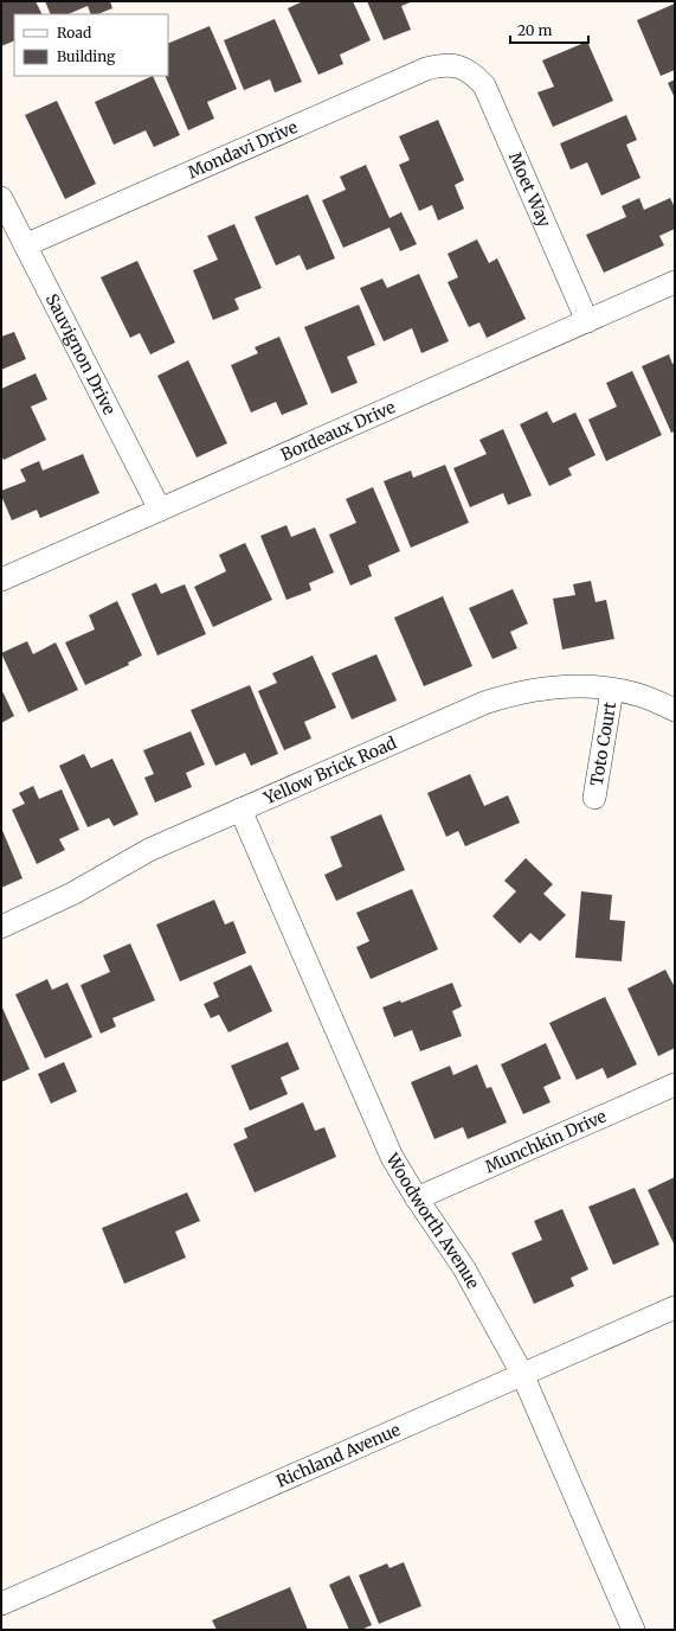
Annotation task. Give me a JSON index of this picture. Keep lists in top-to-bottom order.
{
  "streets": {
    "street": [
      "Mondavi Drive",
      "Moet Way",
      "Sauvignon Drive",
      "Bordeaux Drive",
      "Toto Court",
      "Yellow Brick Road",
      "Munchkin Drive",
      "Woodworth Avenue",
      "Richland Avenue"
    ]
  },
  "crossings": [
    ["Mondavi Drive", "Moet Way"],
    ["Mondavi Drive", "Sauvignon Drive"],
    ["Moet Way", "Bordeaux Drive"],
    ["Sauvignon Drive", "Bordeaux Drive"],
    ["Toto Court", "Yellow Brick Road"],
    ["Yellow Brick Road", "Woodworth Avenue"],
    ["Munchkin Drive", "Woodworth Avenue"],
    ["Woodworth Avenue", "Richland Avenue"]
  ],
  "legend": ["Road", "Building"],
  "scale_bar": "20 m"
}
